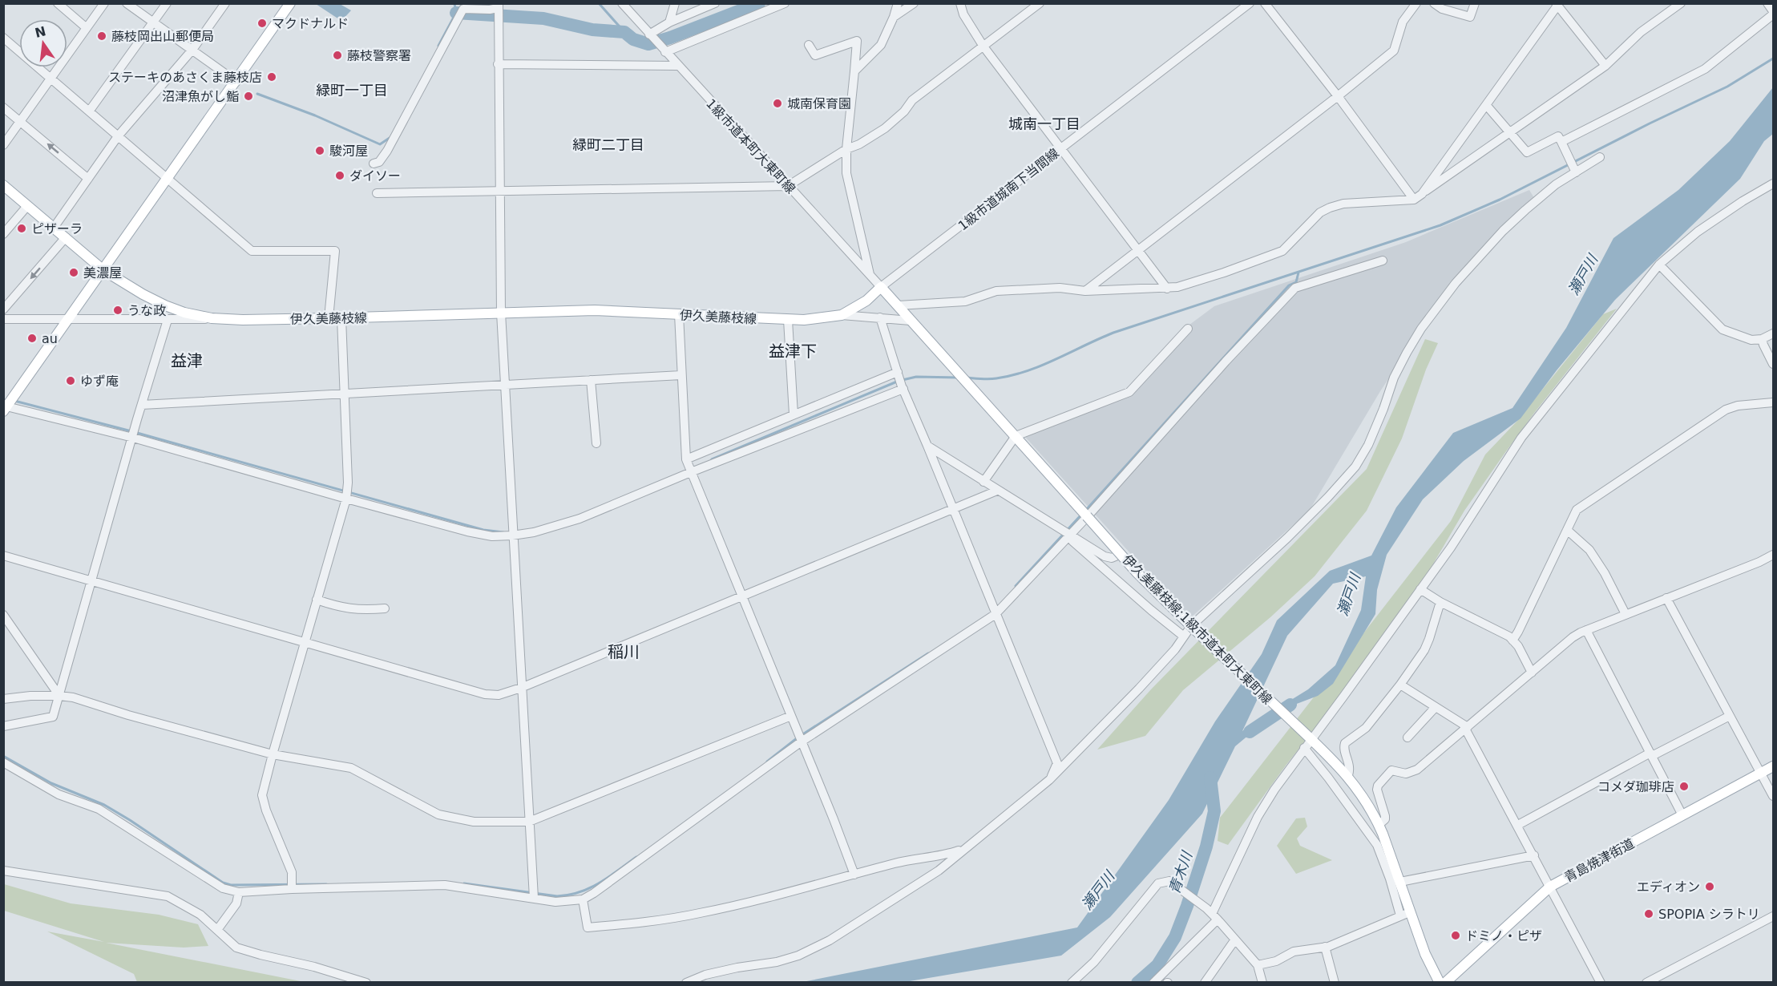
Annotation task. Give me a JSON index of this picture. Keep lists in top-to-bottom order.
{
  "streets": {
    "main road": ["伊久美藤枝線", "伊久美藤枝線;1級市道本町大東町線", "青島焼津街道"],
    "street": ["1級市道本町大東町線", "1級市道城南下当間線"]
  },
  "crossings": [
    ["1級市道本町大東町線", "1級市道城南下当間線"],
    ["1級市道本町大東町線", "伊久美藤枝線"],
    ["1級市道本町大東町線", "伊久美藤枝線;1級市道本町大東町線"],
    ["1級市道城南下当間線", "伊久美藤枝線"],
    ["1級市道城南下当間線", "伊久美藤枝線;1級市道本町大東町線"],
    ["伊久美藤枝線", "伊久美藤枝線;1級市道本町大東町線"]
  ],
  "districts": [
    "緑町一丁目",
    "城南一丁目",
    "緑町二丁目",
    "益津下",
    "益津",
    "稲川"
  ],
  "water": ["瀬戸川", "青木川"],
  "places": [
    "マクドナルド",
    "藤枝岡出山郵便局",
    "藤枝警察署",
    "ステーキのあさくま藤枝店",
    "沼津魚がし鮨",
    "城南保育園",
    "駿河屋",
    "ダイソー",
    "ピザーラ",
    "美濃屋",
    "うな政",
    "au",
    "ゆず庵",
    "コメダ珈琲店",
    "エディオン",
    "SPOPIA シラトリ",
    "ドミノ・ピザ"
  ],
  "north": "top"
}
